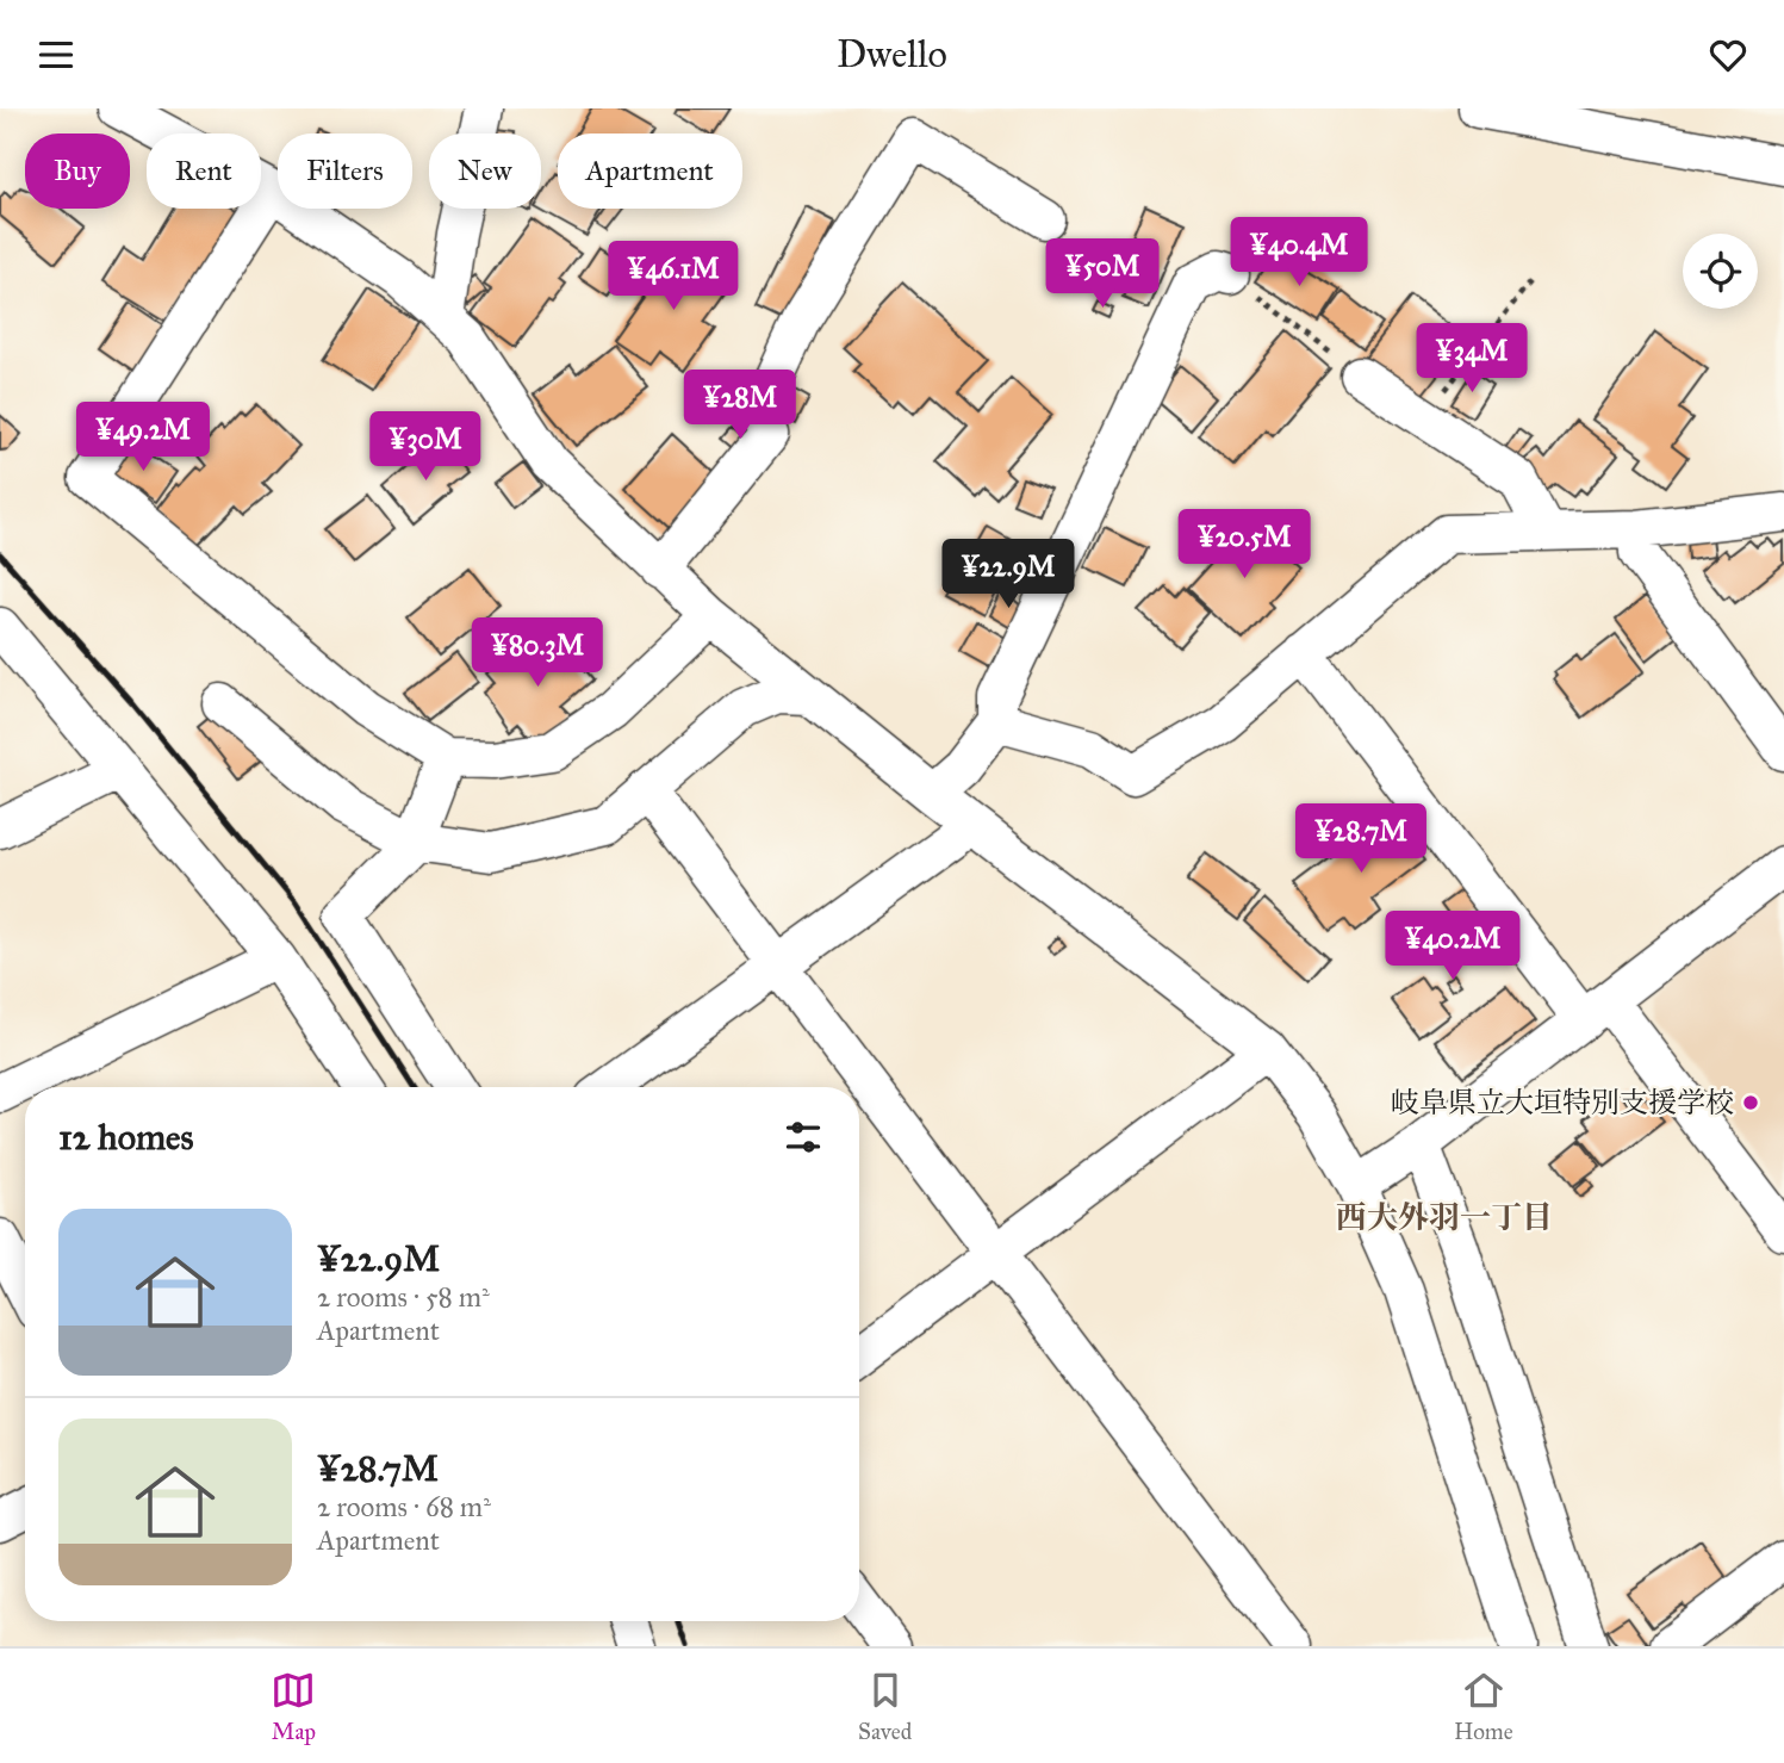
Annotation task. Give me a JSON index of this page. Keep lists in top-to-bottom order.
{
  "districts": ["西大外羽一丁目"],
  "places": ["岐阜県立大垣特別支援学校"],
  "page": {
    "header": "Dwello",
    "chip": [
      "Buy",
      "Rent",
      "Filters",
      "New",
      "Apartment"
    ],
    "price": [
      "¥40.4M",
      "¥50M",
      "¥46.1M",
      "¥34M",
      "¥28M",
      "¥49.2M",
      "¥30M",
      "¥20.5M",
      "¥22.9M",
      "¥80.3M",
      "¥28.7M",
      "¥40.2M"
    ],
    "heading": "12 homes",
    "list": [
      {
        "name": "¥22.9M",
        "note": "2 rooms · 58 m² · Apartment"
      },
      {
        "name": "¥28.7M",
        "note": "2 rooms · 68 m² · Apartment"
      }
    ],
    "tabs": ["Map", "Saved", "Home"]
  }
}
